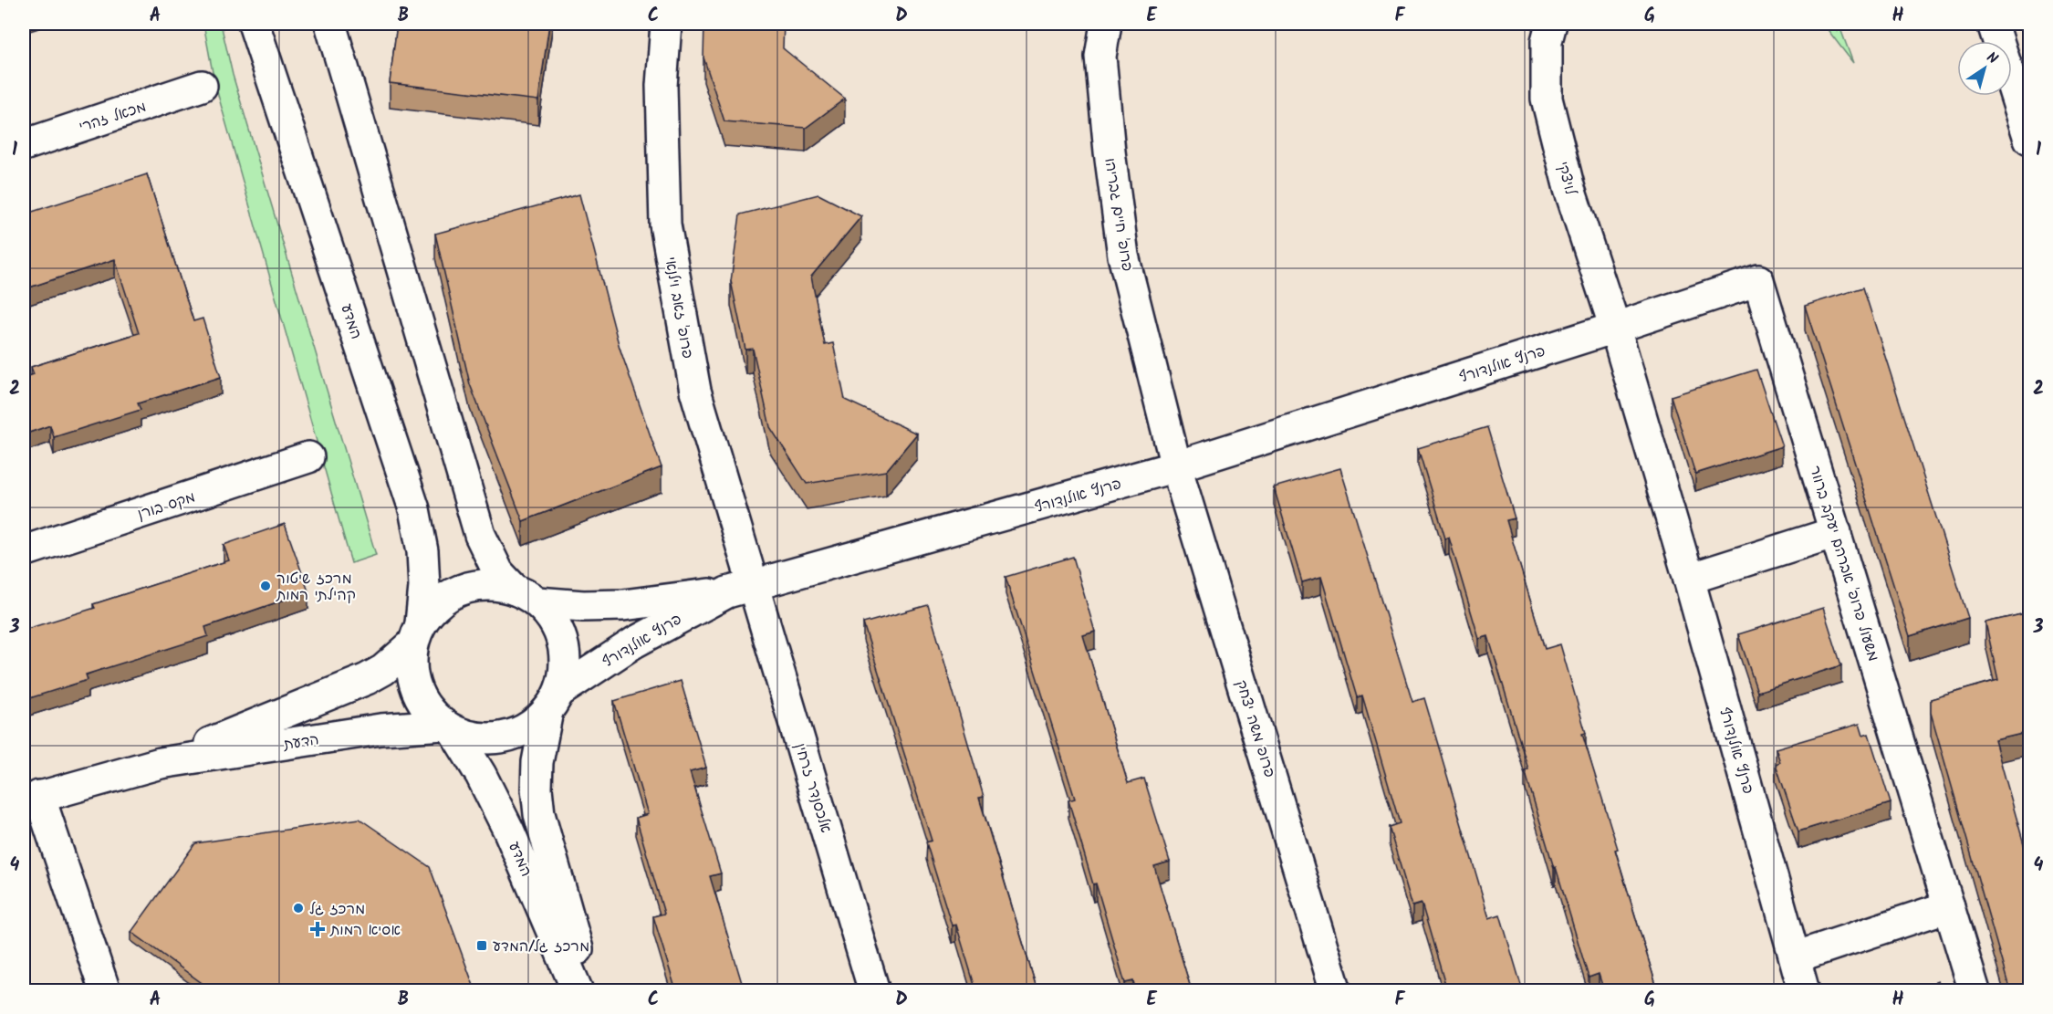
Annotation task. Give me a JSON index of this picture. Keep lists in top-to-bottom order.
{
  "streets": {
    "street": [
      "מכאל זהרי",
      "לויצקי",
      "פרופ' חיים גבריהו",
      "פרופ' זאב וילנאי",
      "המדע",
      "פרנץ אולנדורף",
      "מקס בורן",
      "משעול פרופ' אברהם יעקב ברוור",
      "פרופ משה יצחק",
      "הדעת",
      "אלכסנדר זרחין"
    ]
  },
  "crossings": [
    ["לויצקי", "פרנץ אולנדורף"],
    ["לויצקי", "משעול פרופ' אברהם יעקב ברוור"],
    ["פרופ' חיים גבריהו", "פרנץ אולנדורף"],
    ["פרופ' חיים גבריהו", "פרופ משה יצחק"],
    ["פרופ' זאב וילנאי", "פרנץ אולנדורף"],
    ["פרופ' זאב וילנאי", "אלכסנדר זרחין"],
    ["המדע", "פרנץ אולנדורף"],
    ["המדע", "הדעת"],
    ["פרנץ אולנדורף", "משעול פרופ' אברהם יעקב ברוור"],
    ["פרנץ אולנדורף", "פרופ משה יצחק"],
    ["פרנץ אולנדורף", "הדעת"],
    ["פרנץ אולנדורף", "אלכסנדר זרחין"]
  ],
  "places": {
    "other": ["מרכז שיטור קהילתי רמות", "מרכז גל"],
    "health": ["אסיא רמות"],
    "transit": ["מרכז גל/המדע"]
  },
  "north": "top right",
  "grid": {
    "columns": [
      "A",
      "B",
      "C",
      "D",
      "E",
      "F",
      "G",
      "H"
    ],
    "rows": [
      "1",
      "2",
      "3",
      "4"
    ]
  }
}
